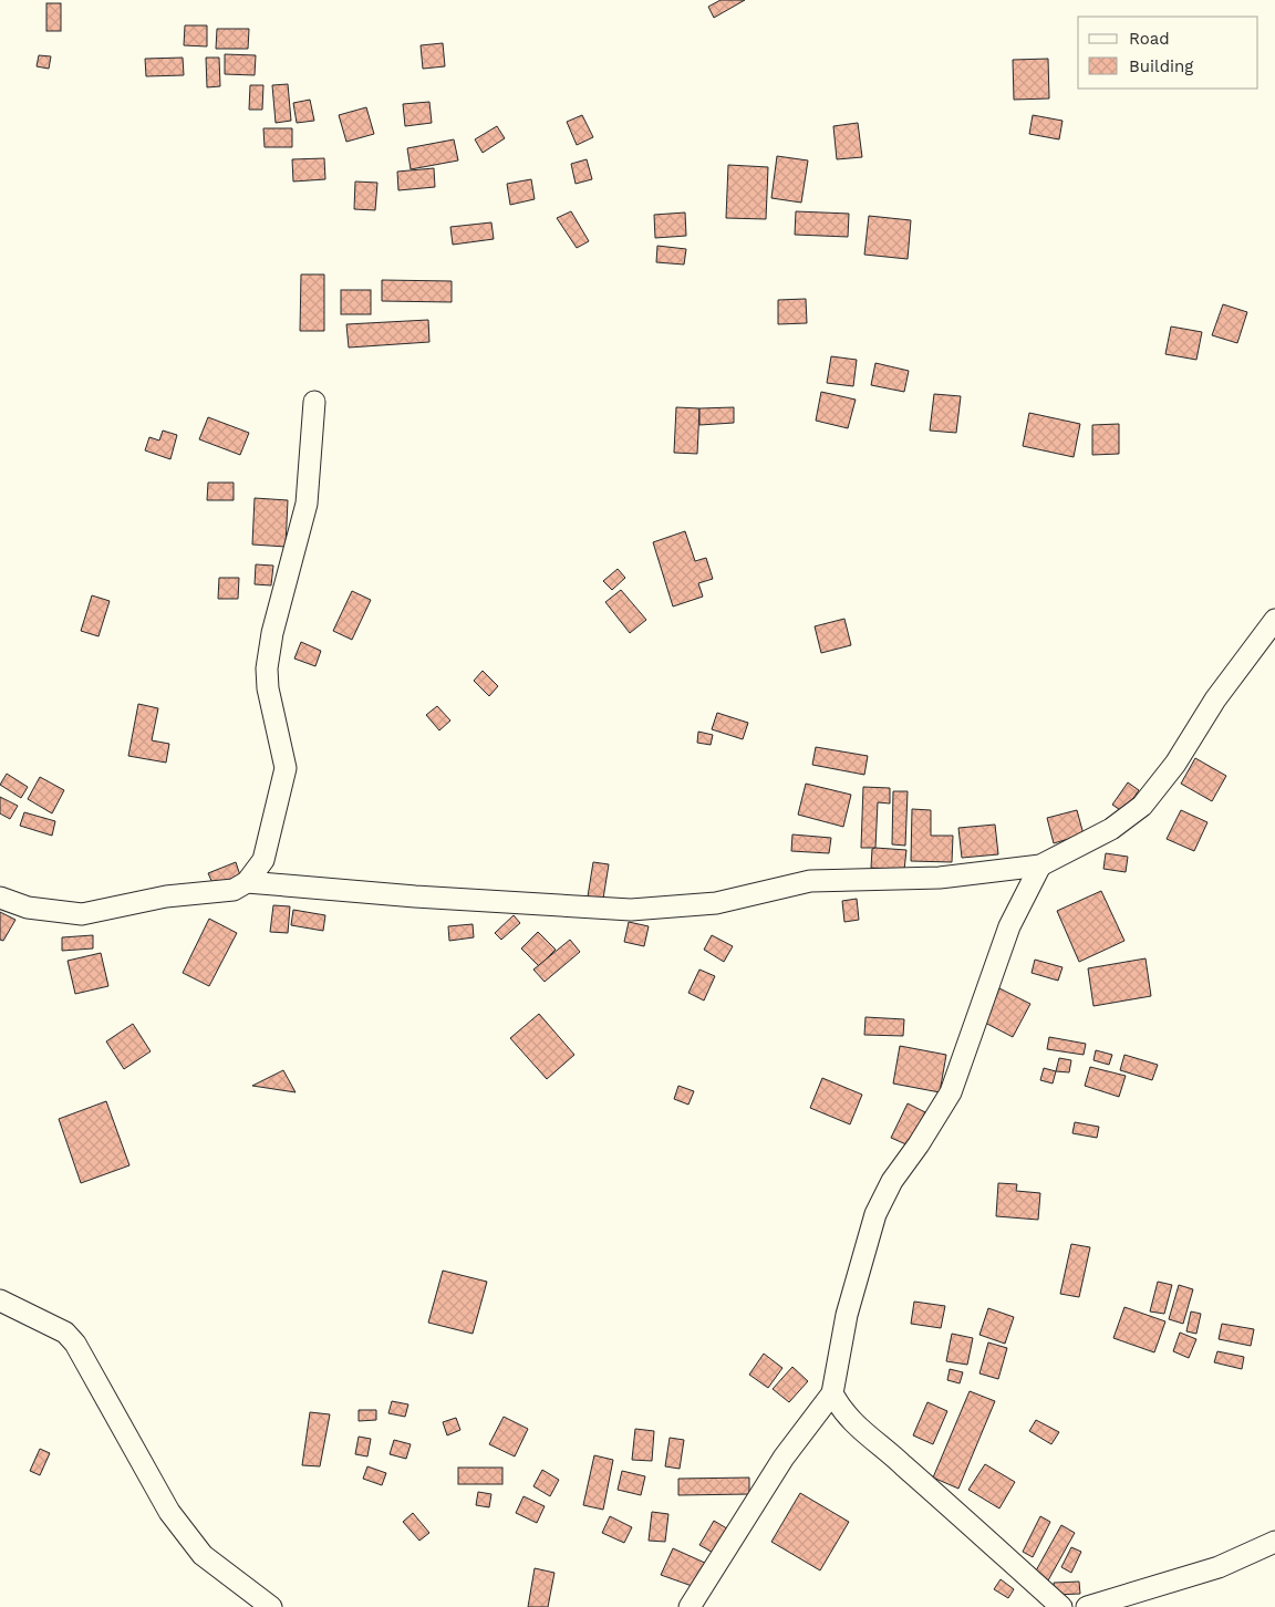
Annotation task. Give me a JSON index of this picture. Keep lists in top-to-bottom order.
{
  "legend": ["Road", "Building"]
}
